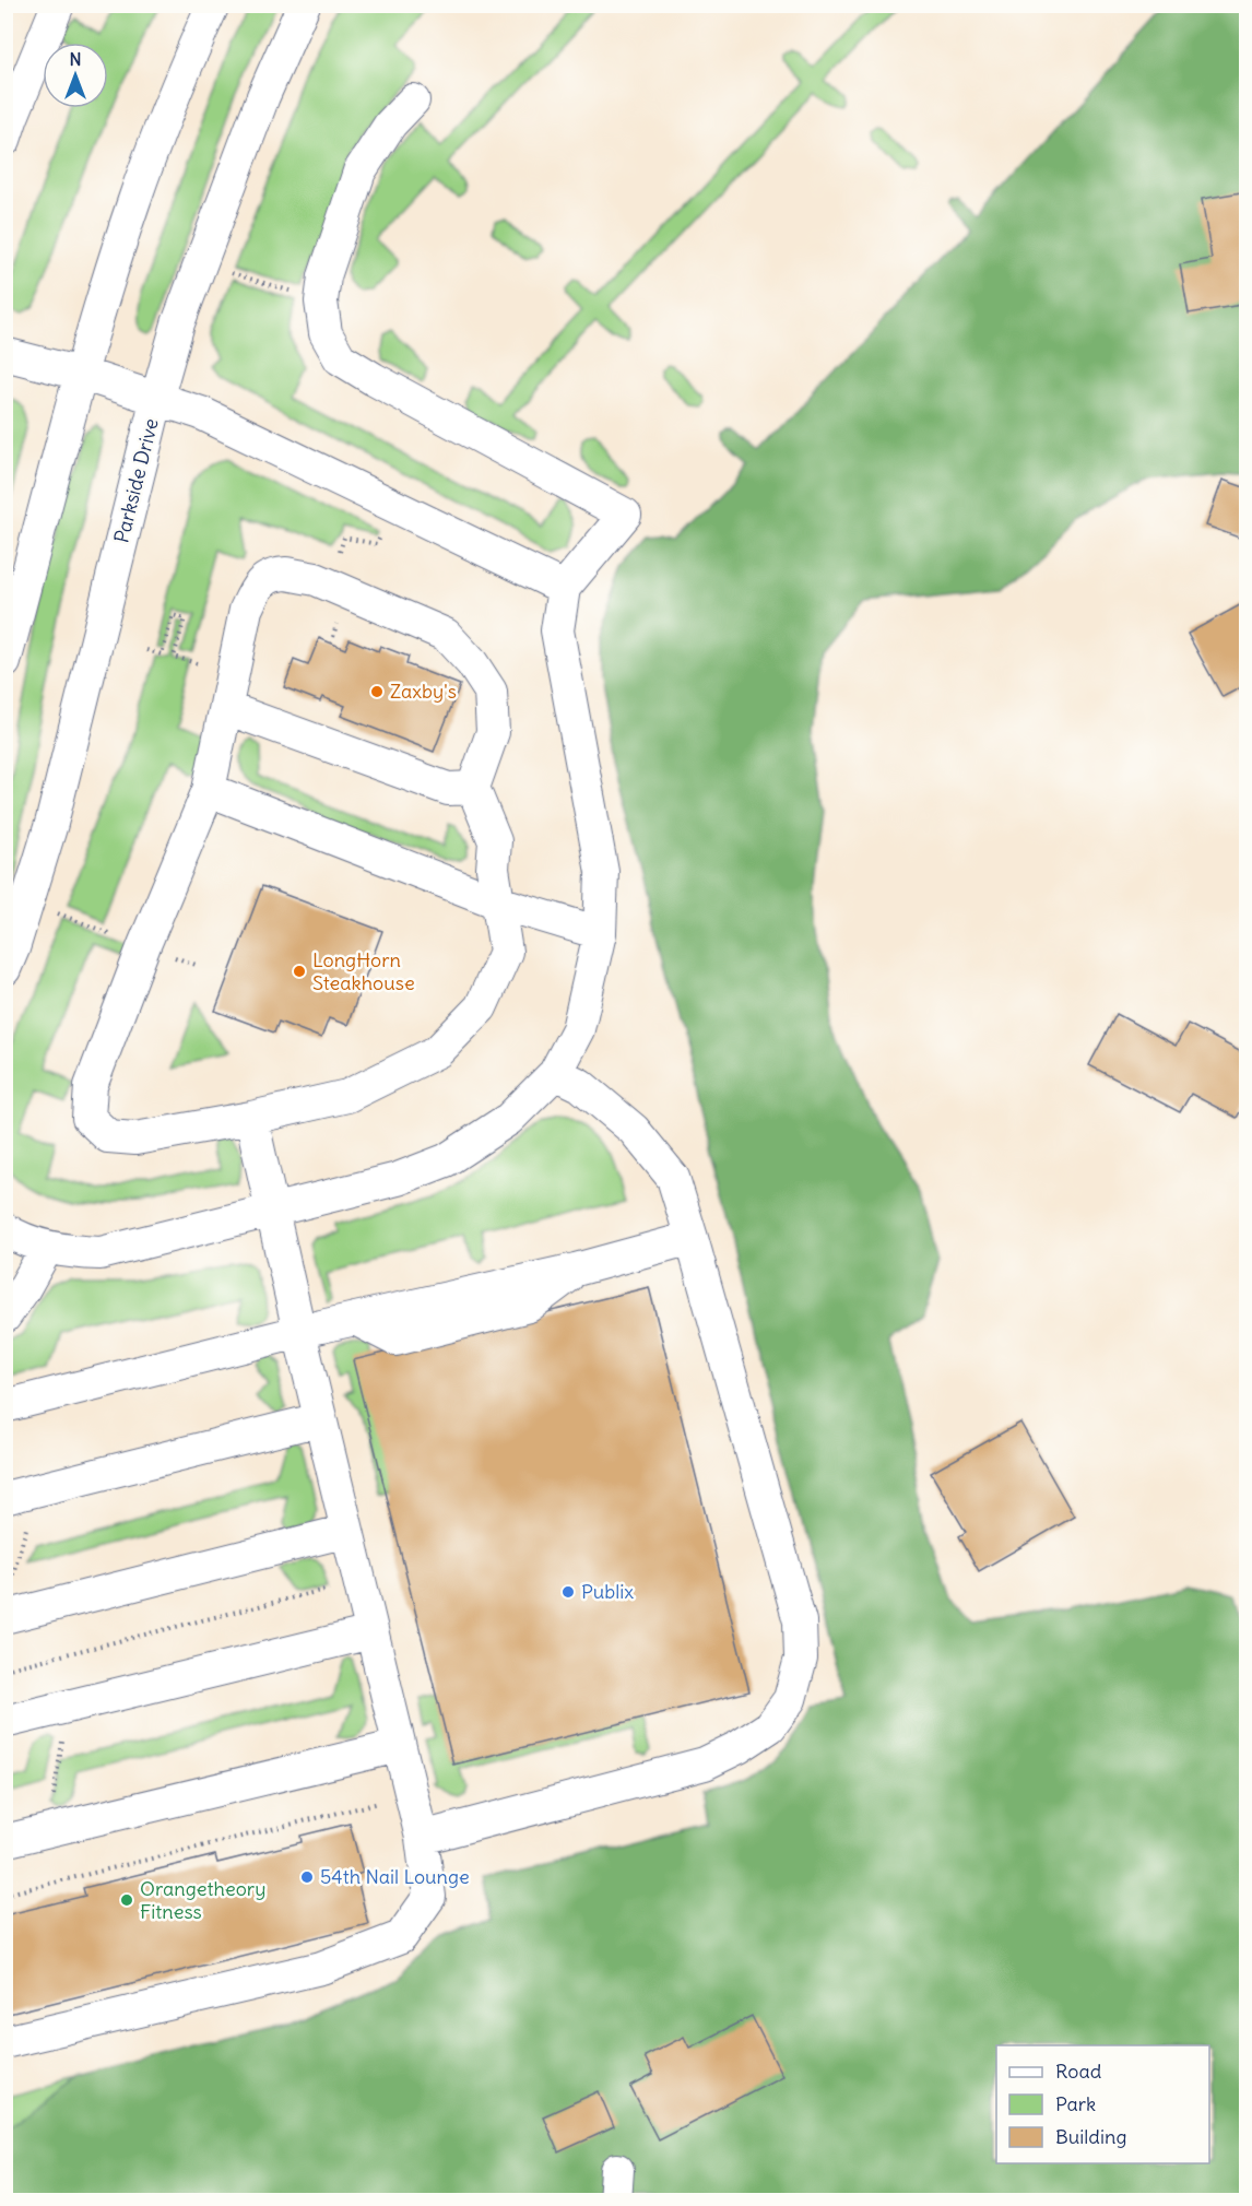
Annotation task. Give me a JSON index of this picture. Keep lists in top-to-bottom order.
{
  "streets": {
    "street": ["Parkside Drive"]
  },
  "places": [
    "Zaxby's",
    "LongHorn Steakhouse",
    "Publix",
    "54th Nail Lounge",
    "Orangetheory Fitness"
  ],
  "legend": ["Road", "Park", "Building"],
  "north": "top"
}
